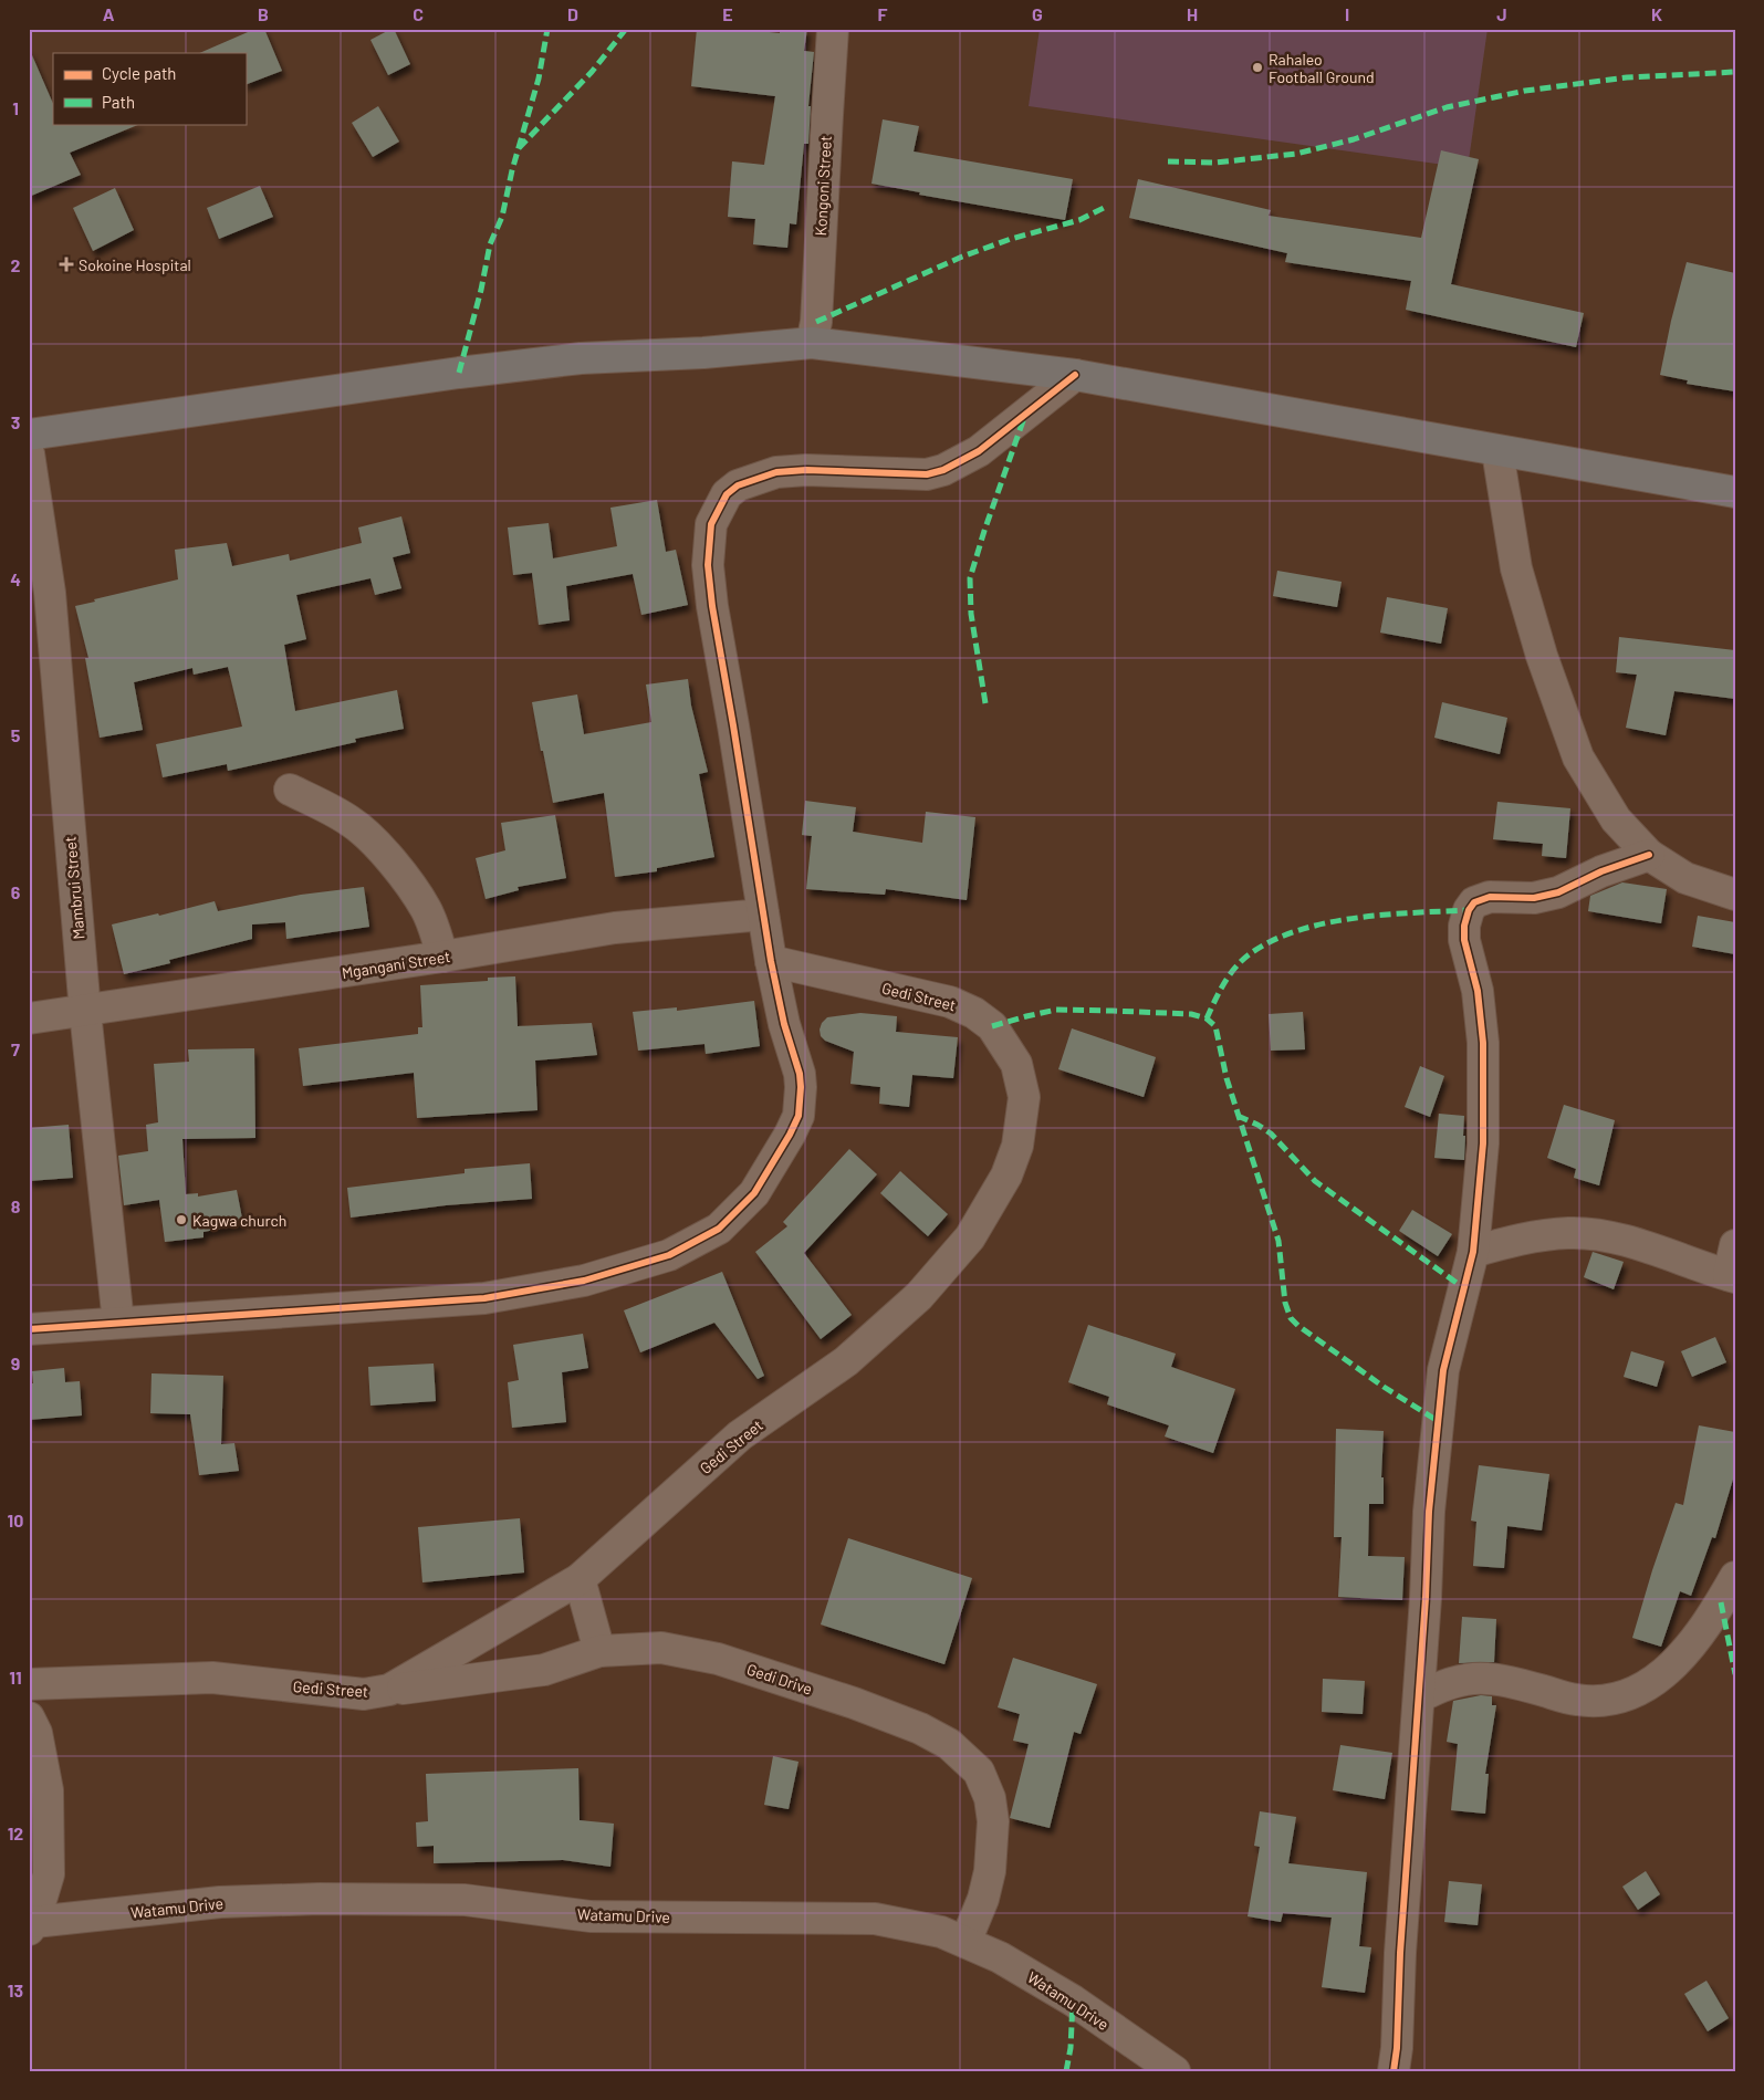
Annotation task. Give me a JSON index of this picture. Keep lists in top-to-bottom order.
{
  "streets": {
    "street": [
      "Kongoni Street",
      "Mambrui Street",
      "Mgangani Street",
      "Gedi Street",
      "Gedi Drive",
      "Watamu Drive"
    ]
  },
  "crossings": [
    ["Mambrui Street", "Mgangani Street"],
    ["Gedi Street", "Gedi Drive"],
    ["Gedi Drive", "Watamu Drive"]
  ],
  "places": {
    "other": ["Rahaleo Football Ground", "Kagwa church"],
    "health": ["Sokoine Hospital"]
  },
  "legend": ["Cycle path", "Path"],
  "grid": {
    "columns": [
      "A",
      "B",
      "C",
      "D",
      "E",
      "F",
      "G",
      "H",
      "I",
      "J",
      "K"
    ],
    "rows": [
      "1",
      "2",
      "3",
      "4",
      "5",
      "6",
      "7",
      "8",
      "9",
      "10",
      "11",
      "12",
      "13"
    ]
  }
}
